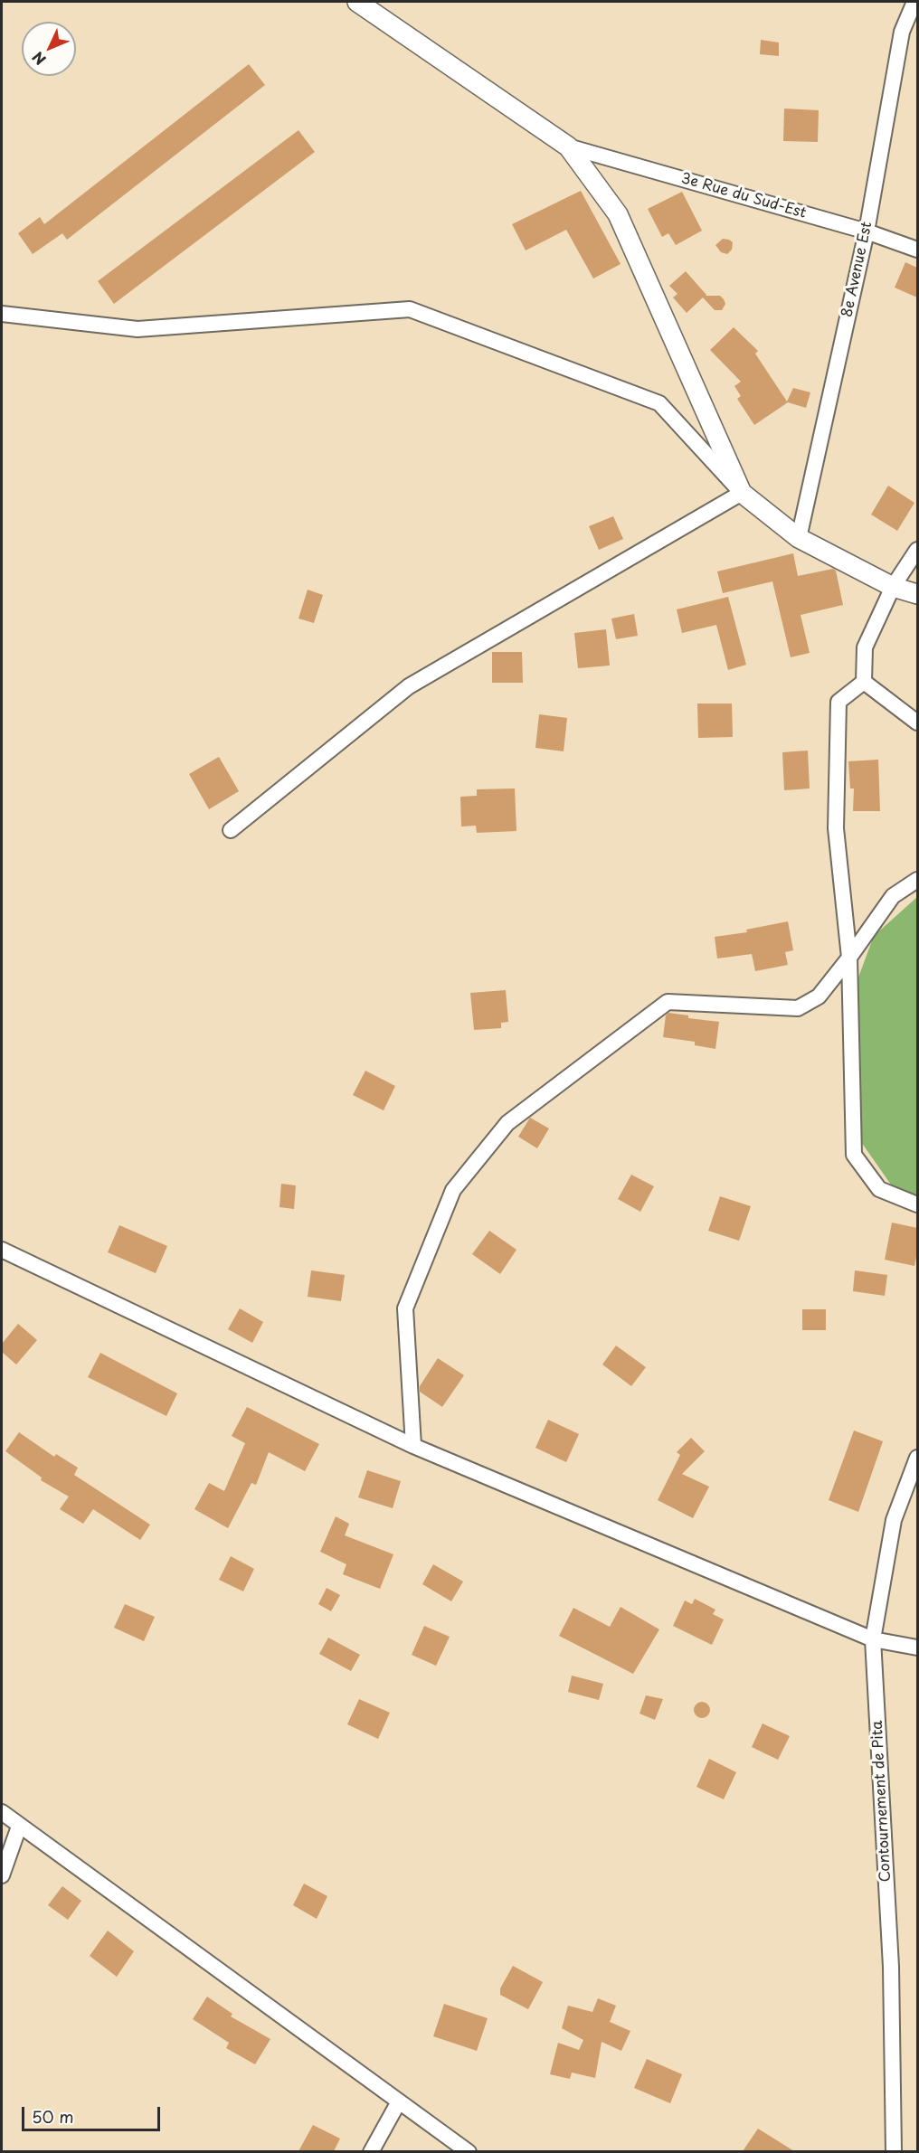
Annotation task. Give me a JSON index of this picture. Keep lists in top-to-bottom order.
{
  "streets": {
    "street": ["3e Rue du Sud-Est", "8e Avenue Est", "Contournement de Pita"]
  },
  "crossings": [
    ["3e Rue du Sud-Est", "8e Avenue Est"]
  ],
  "scale_bar": "50 m",
  "north": "bottom left"
}
